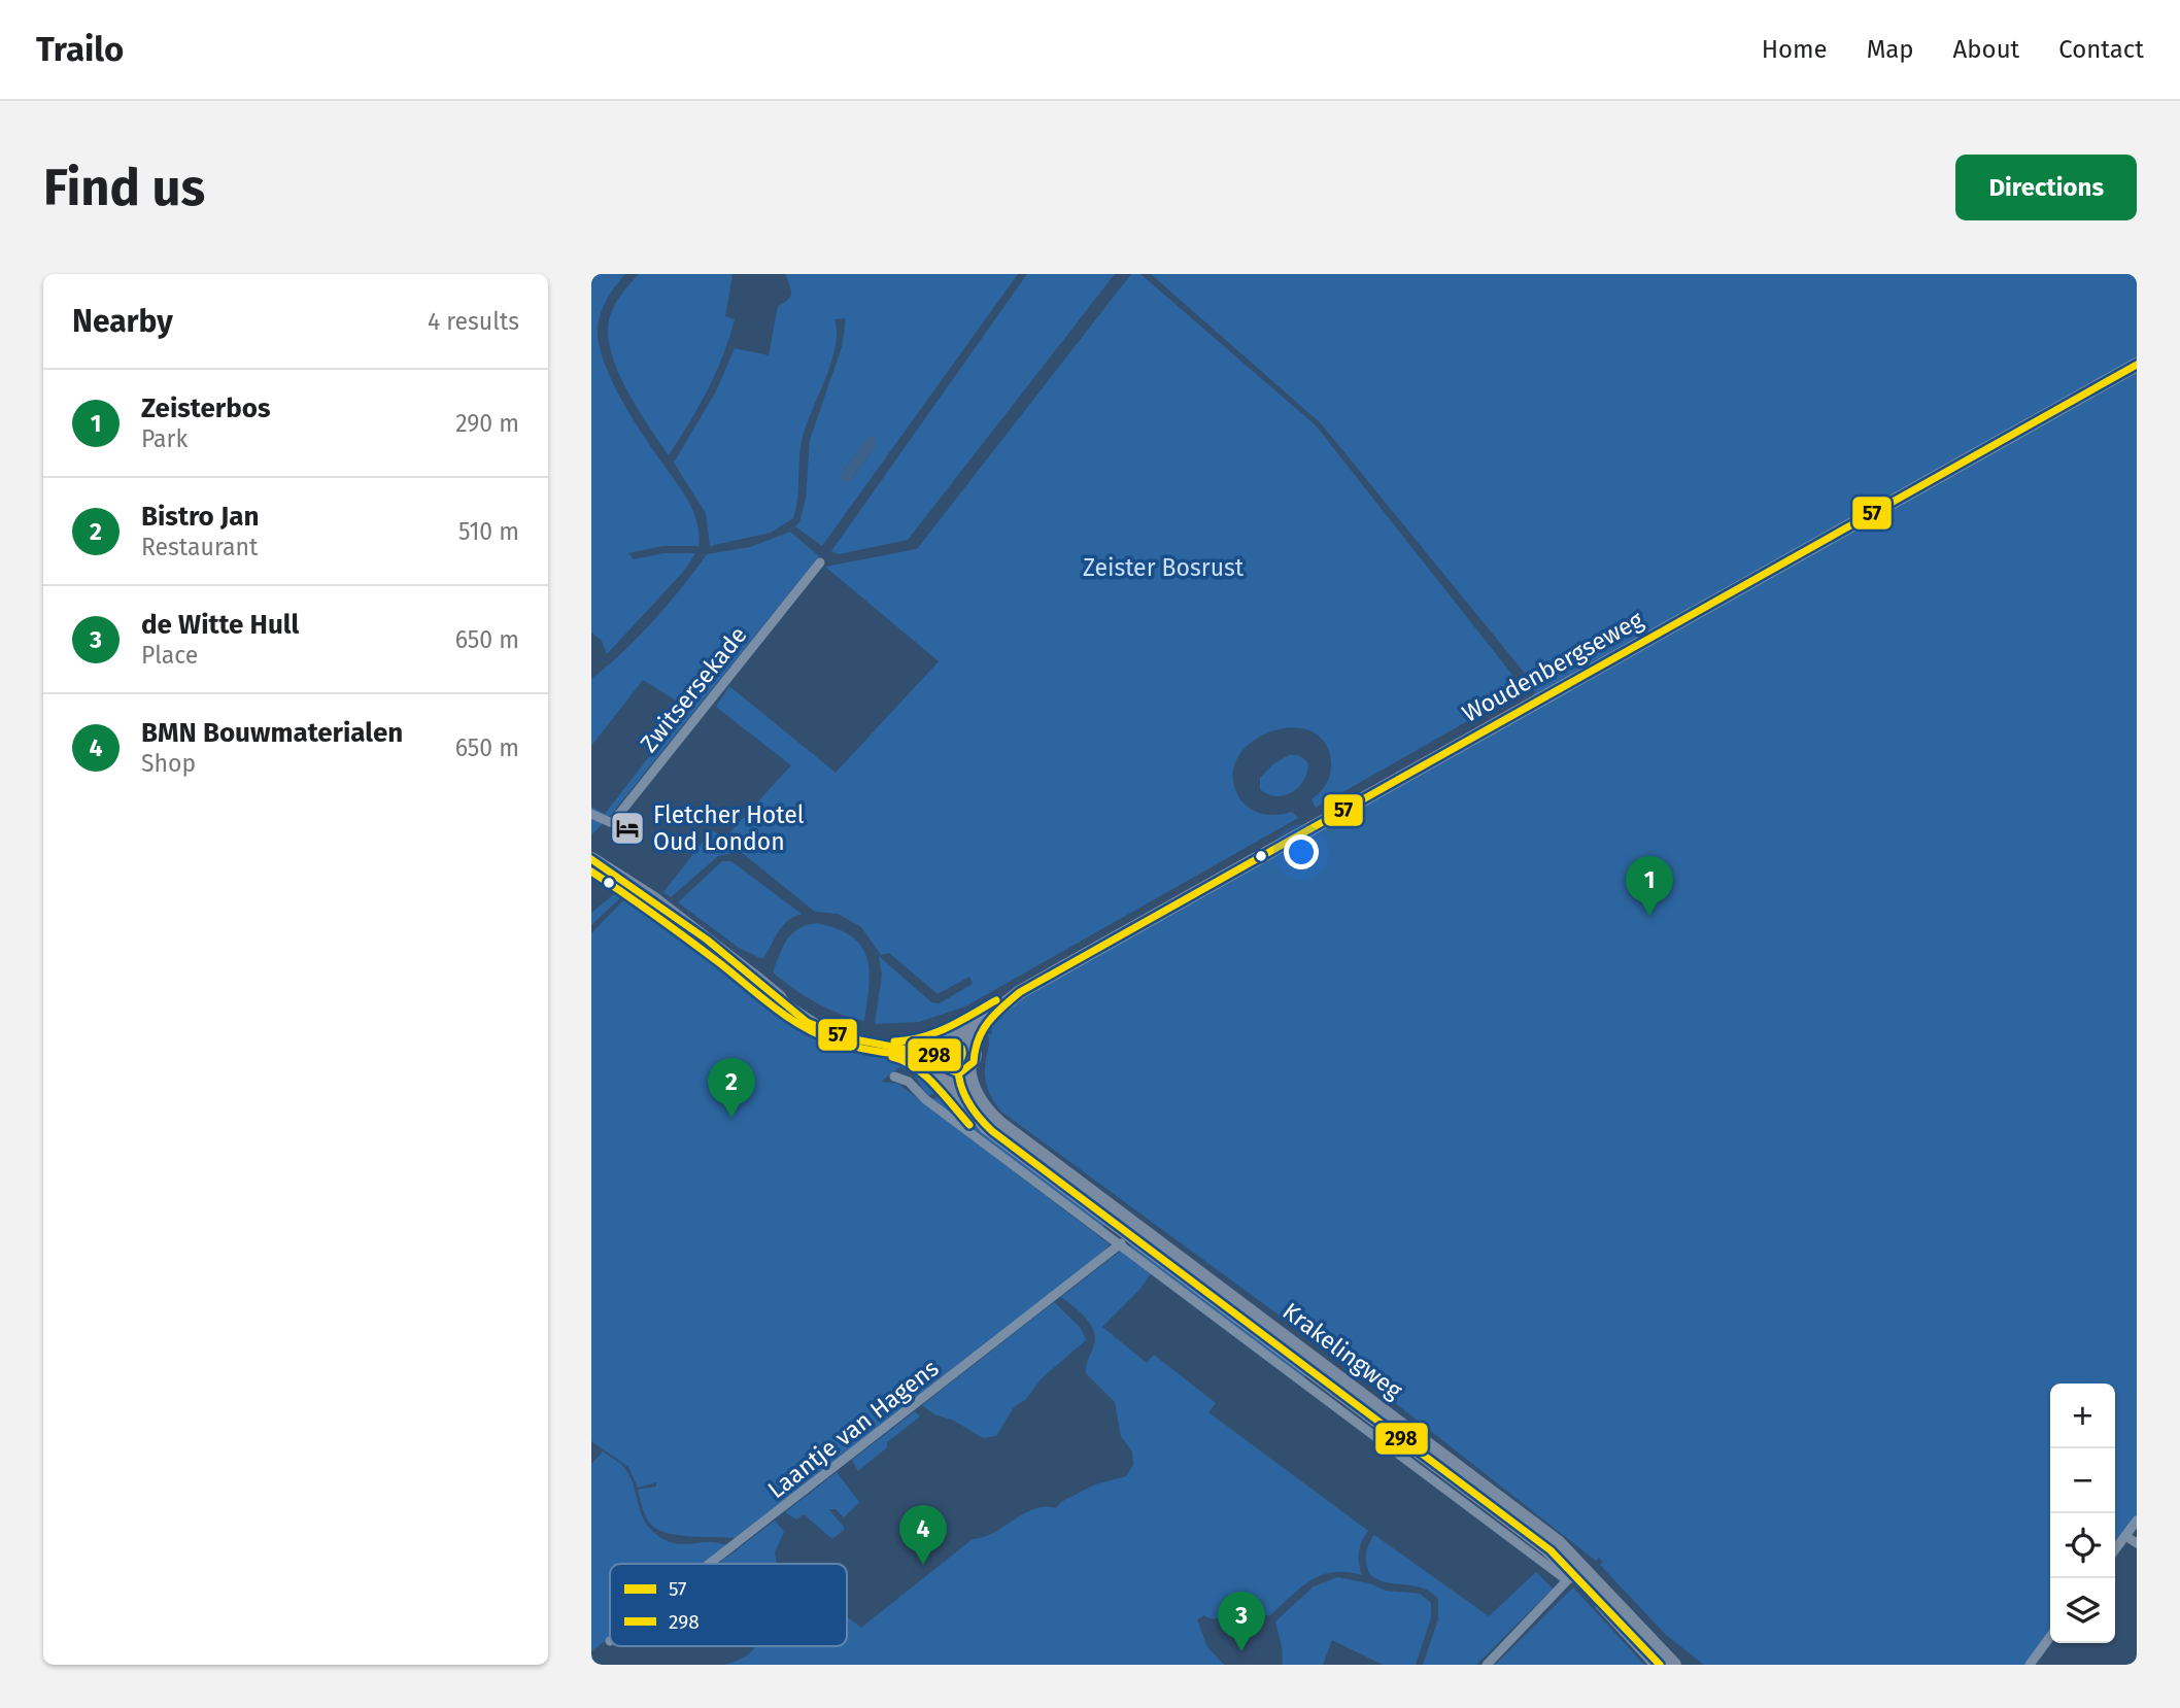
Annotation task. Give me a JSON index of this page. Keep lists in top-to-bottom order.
{
  "streets": {
    "main road": ["Woudenbergseweg", "Krakelingweg"],
    "street": ["Zwitsersekade", "Laantje van Hagens"]
  },
  "crossings": [
    ["Woudenbergseweg", "Krakelingweg"],
    ["Krakelingweg", "Laantje van Hagens"]
  ],
  "parks": ["Zeister Bosrust"],
  "places": {
    "hotel": ["Fletcher Hotel Oud London"]
  },
  "lines": ["transit line 57", "transit line 298"],
  "legend": ["57", "298"],
  "page": {
    "header": "Trailo",
    "nav": [
      "Home",
      "Map",
      "About",
      "Contact"
    ],
    "buttons": "Directions",
    "title": "Find us",
    "heading": ["Nearby", "4 results"],
    "list": [
      {
        "mark": "1",
        "name": "Zeisterbos",
        "note": "Park",
        "value": "290 m"
      },
      {
        "mark": "2",
        "name": "Bistro Jan",
        "note": "Restaurant",
        "value": "510 m"
      },
      {
        "mark": "3",
        "name": "de Witte Hull",
        "note": "Place",
        "value": "650 m"
      },
      {
        "mark": "4",
        "name": "BMN Bouwmaterialen",
        "note": "Shop",
        "value": "650 m"
      }
    ],
    "pins": [
      "1",
      "2",
      "4",
      "3"
    ],
    "map_buttons": ["+", "−"]
  }
}
